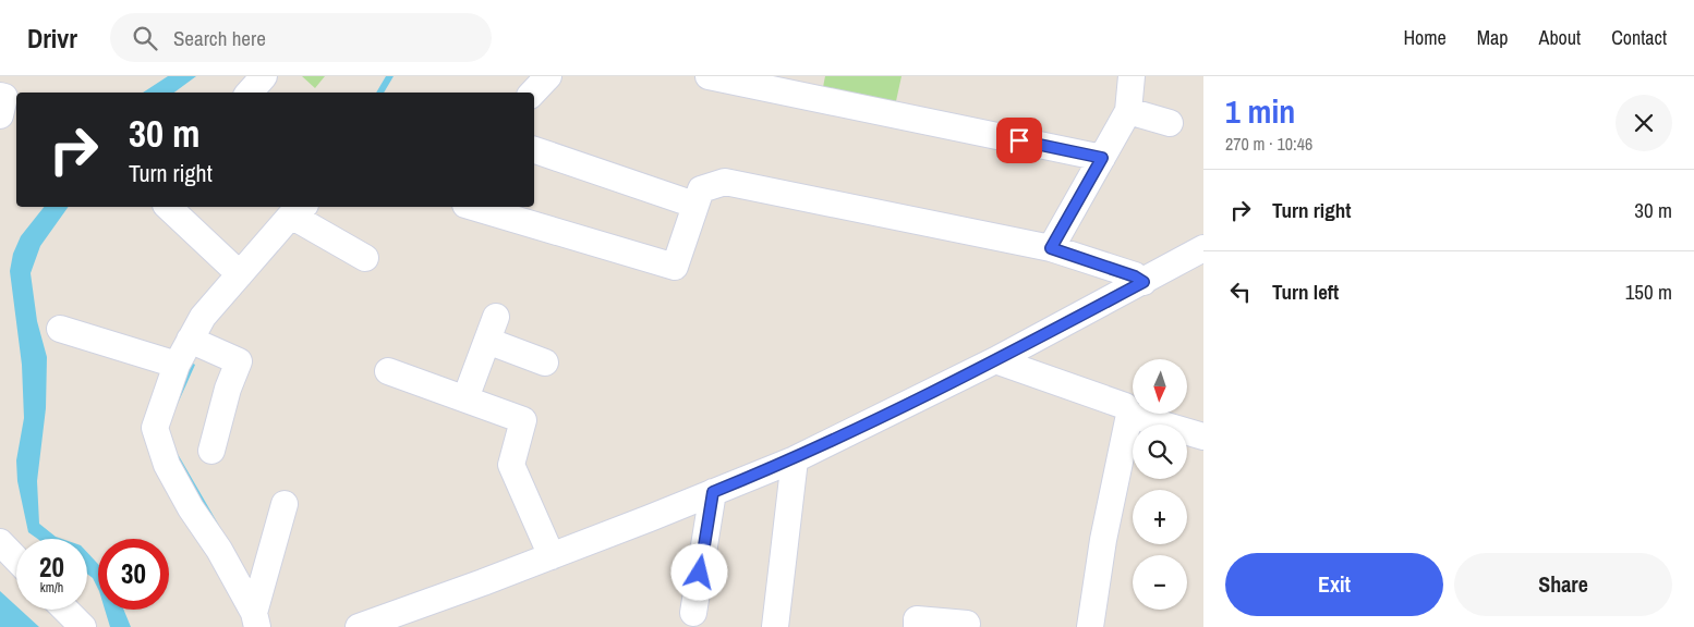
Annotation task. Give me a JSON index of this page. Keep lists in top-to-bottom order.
{
  "north": "bottom",
  "page": {
    "header": "Drivr",
    "search": "Search here",
    "nav": [
      "Home",
      "Map",
      "About",
      "Contact"
    ],
    "heading": ["1 min", "270 m · 10:46"],
    "turn": ["30 m", "Turn right"],
    "list": [
      {
        "name": "Turn right",
        "value": "30 m"
      },
      {
        "name": "Turn left",
        "value": "150 m"
      }
    ],
    "map_buttons": ["+", "−"],
    "speed": "20 km/h",
    "limit": "30",
    "buttons": ["Exit", "Share"]
  }
}
